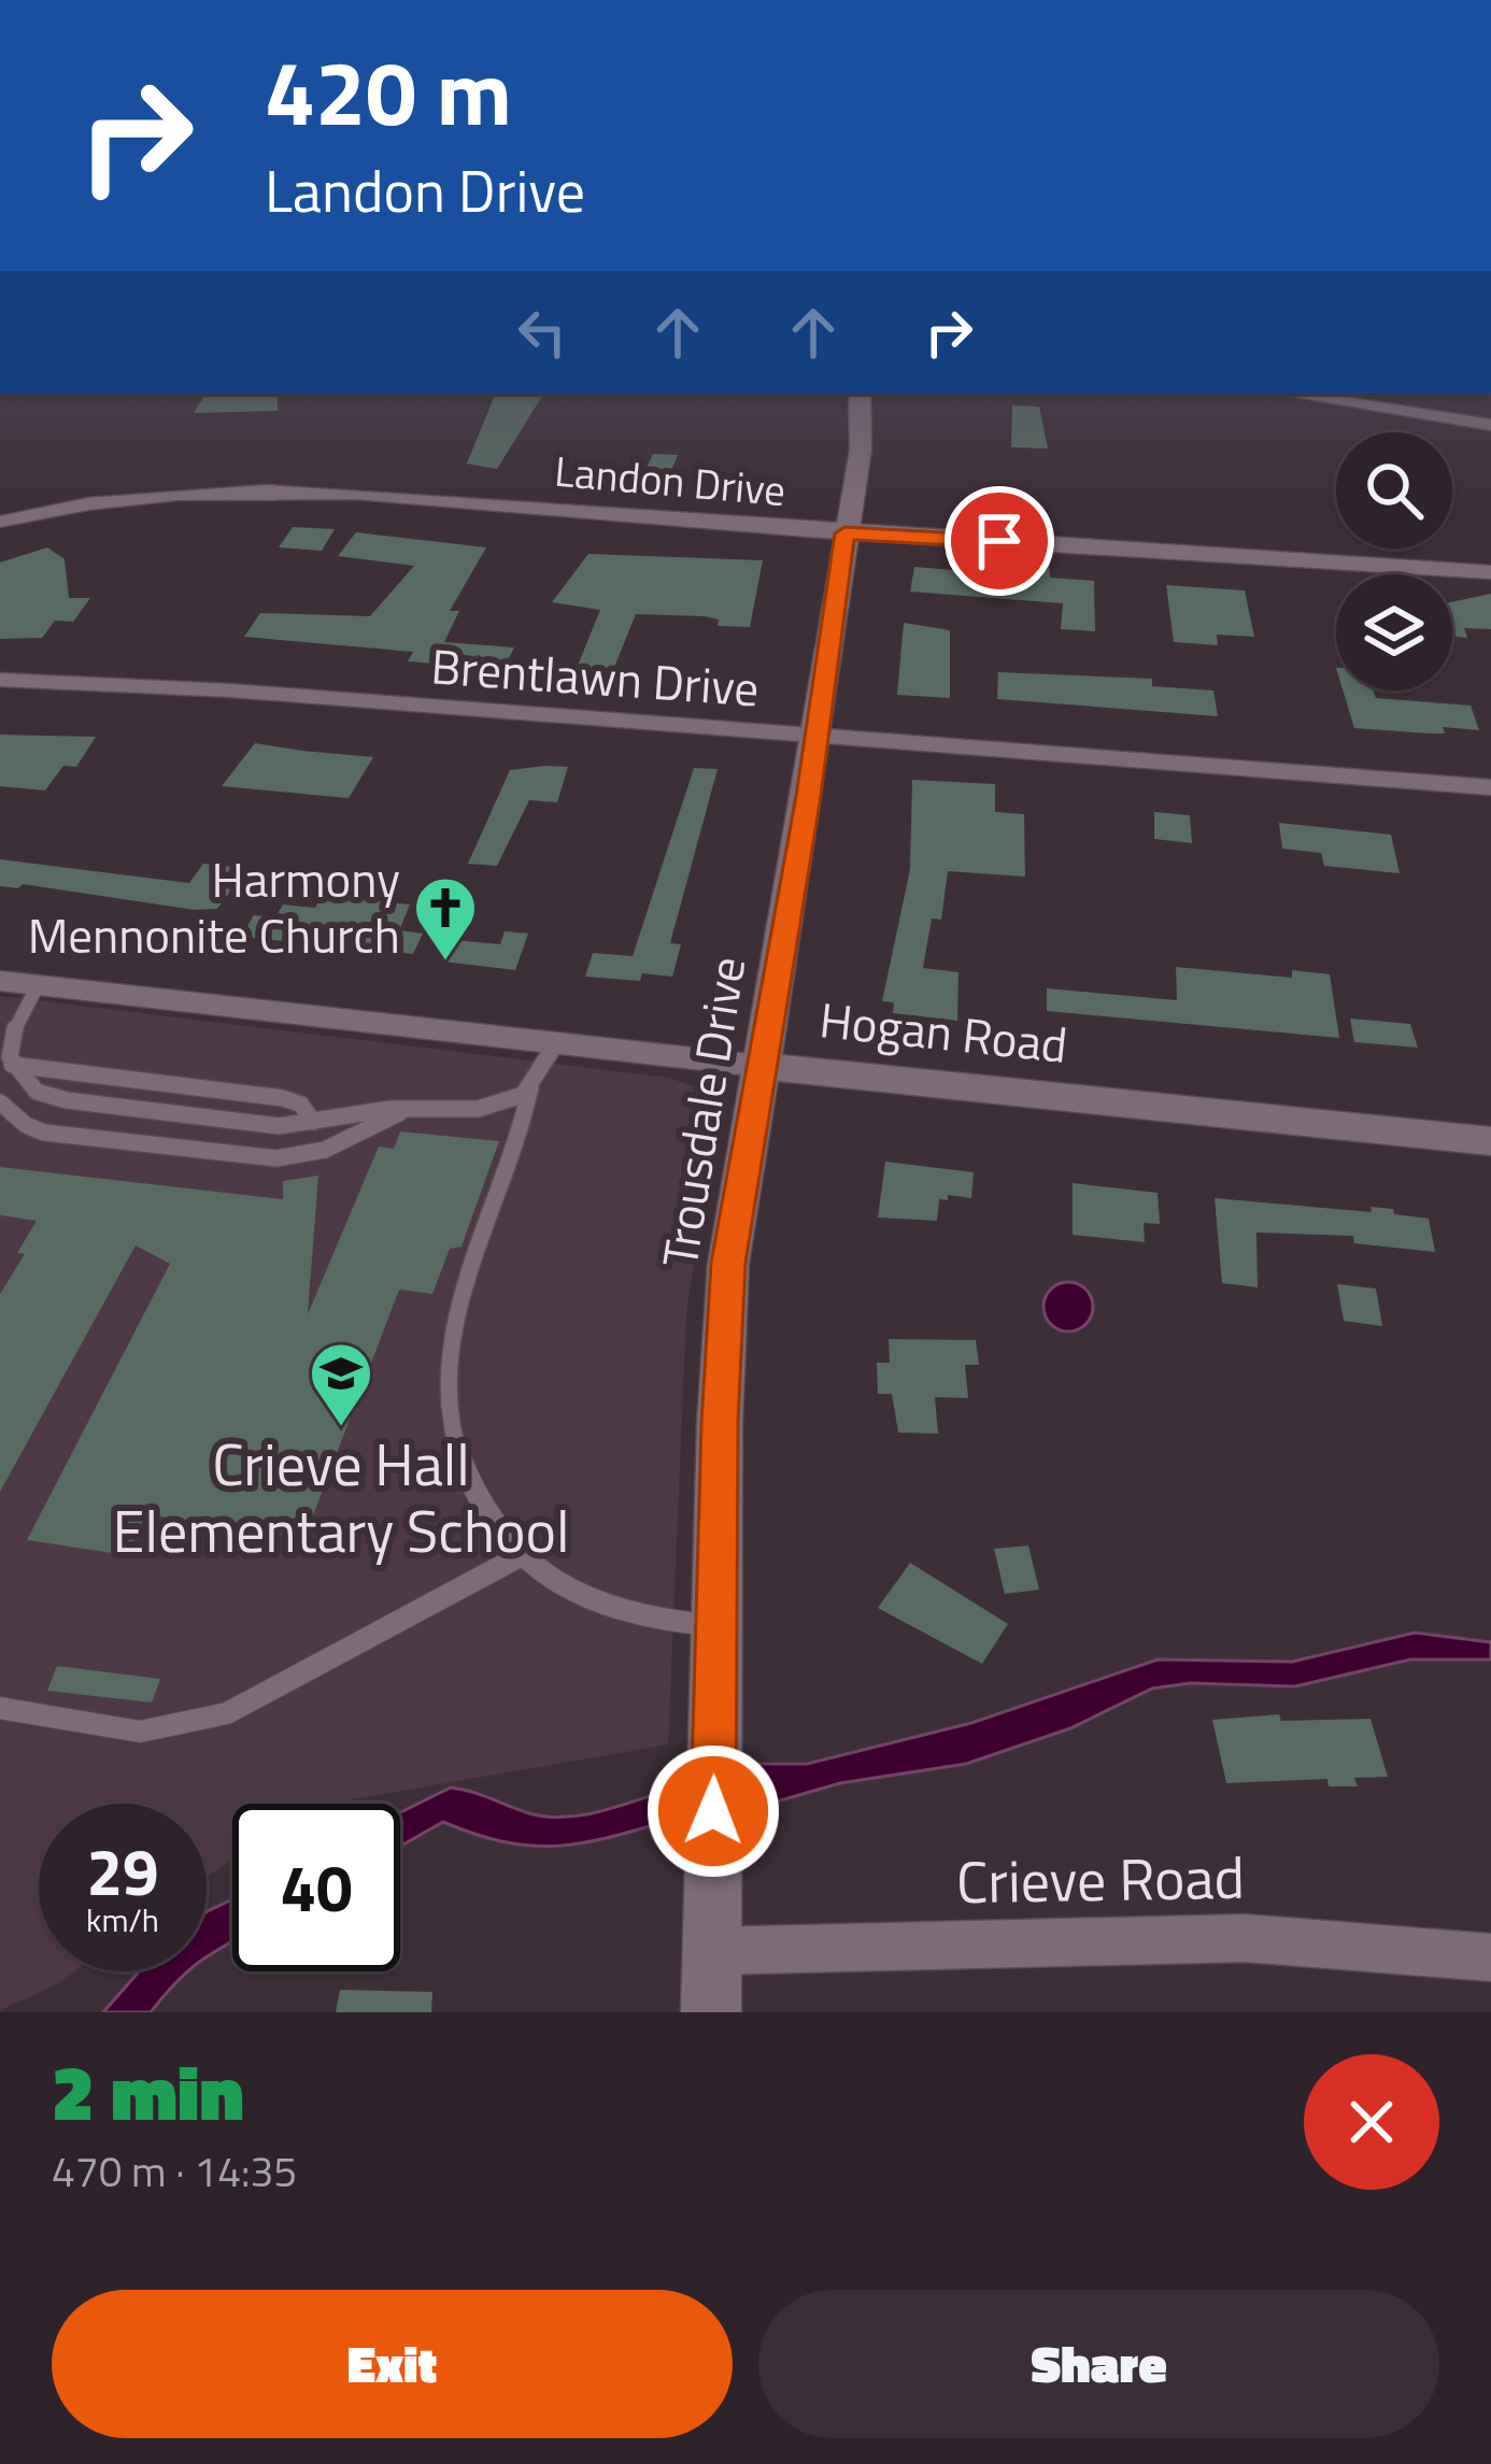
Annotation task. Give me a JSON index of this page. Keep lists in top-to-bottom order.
{
  "streets": {
    "street": [
      "Landon Drive",
      "Brentlawn Drive",
      "Hogan Road",
      "Trousdale Drive",
      "Crieve Road"
    ]
  },
  "crossings": [
    ["Landon Drive", "Trousdale Drive"],
    ["Brentlawn Drive", "Trousdale Drive"],
    ["Hogan Road", "Trousdale Drive"],
    ["Trousdale Drive", "Crieve Road"]
  ],
  "places": {
    "church": ["Harmony Mennonite Church"],
    "school or university": ["Crieve Hall Elementary School"]
  },
  "page": {
    "turn": ["420 m", "Landon Drive"],
    "speed": "29 km/h",
    "limit": "40",
    "heading": ["2 min", "470 m · 14:35"],
    "buttons": ["Exit", "Share"]
  }
}
